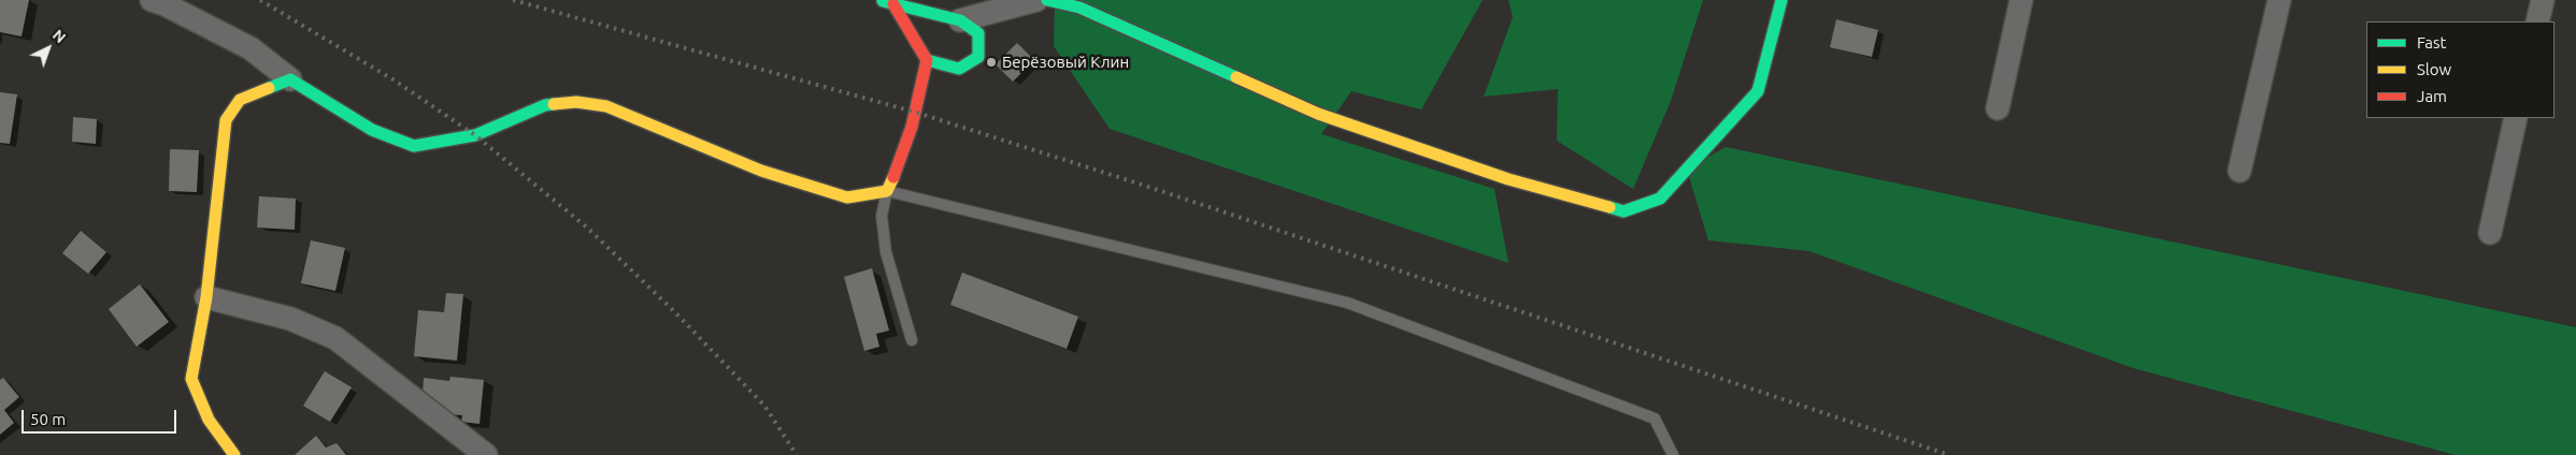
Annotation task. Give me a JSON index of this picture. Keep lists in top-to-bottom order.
{
  "places": ["Берёзовый Клин"],
  "legend": ["Fast", "Slow", "Jam"],
  "scale_bar": "50 m",
  "north": "top right"
}
